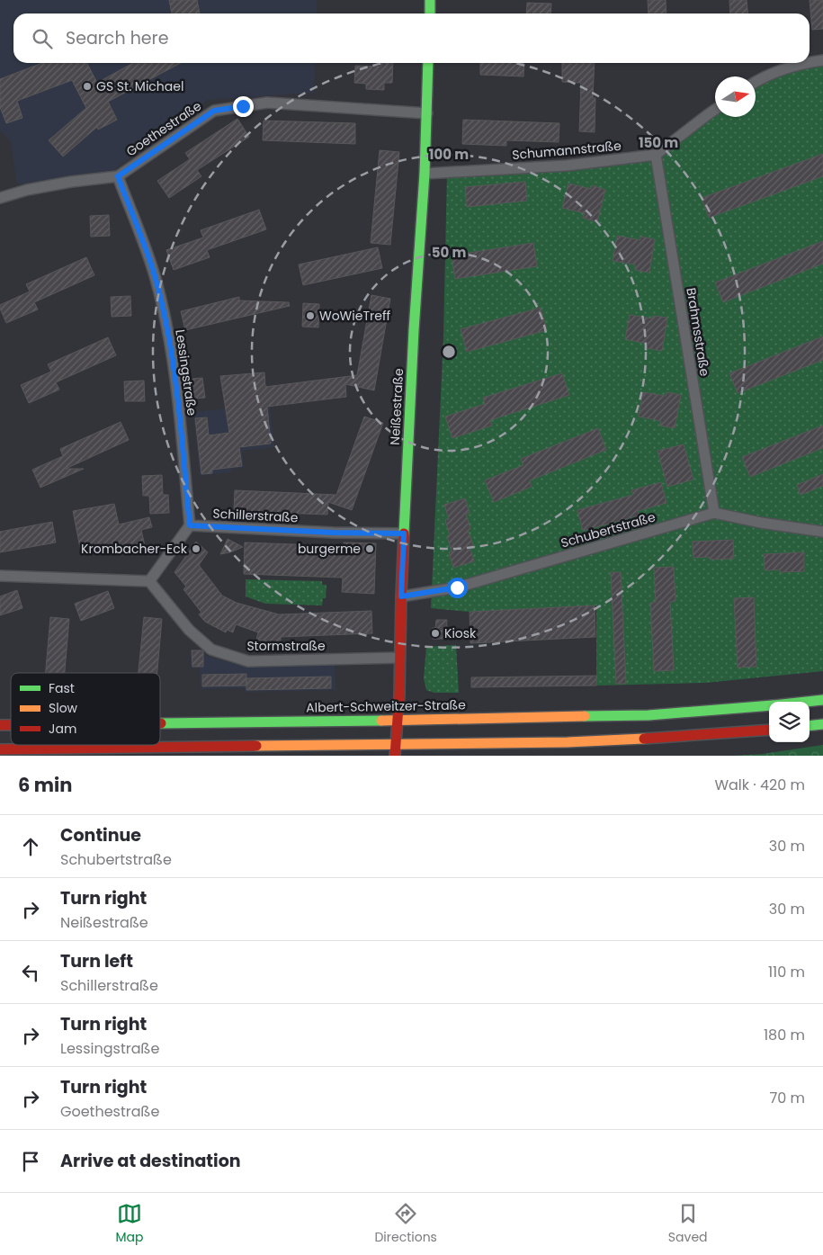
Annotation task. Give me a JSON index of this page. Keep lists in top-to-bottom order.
{
  "streets": {
    "street": [
      "Goethestraße",
      "Schumannstraße",
      "Brahmsstraße",
      "Lessingstraße",
      "Neißestraße",
      "Schillerstraße",
      "Schubertstraße",
      "Stormstraße",
      "Albert-Schweitzer-Straße"
    ]
  },
  "crossings": [
    ["Goethestraße", "Lessingstraße"],
    ["Goethestraße", "Neißestraße"],
    ["Schumannstraße", "Brahmsstraße"],
    ["Schumannstraße", "Neißestraße"],
    ["Brahmsstraße", "Schubertstraße"],
    ["Lessingstraße", "Schillerstraße"],
    ["Neißestraße", "Schillerstraße"],
    ["Neißestraße", "Schubertstraße"],
    ["Neißestraße", "Stormstraße"],
    ["Neißestraße", "Albert-Schweitzer-Straße"]
  ],
  "places": [
    "GS St. Michael",
    "WoWieTreff",
    "Krombacher-Eck",
    "burgerme",
    "Kiosk"
  ],
  "legend": ["Fast", "Slow", "Jam"],
  "north": "right",
  "page": {
    "search": "Search here",
    "heading": ["6 min", "Walk · 420 m"],
    "list": [
      ["Continue", "Schubertstraße", "30 m"],
      ["Turn right", "Neißestraße", "30 m"],
      ["Turn left", "Schillerstraße", "110 m"],
      ["Turn right", "Lessingstraße", "180 m"],
      ["Turn right", "Goethestraße", "70 m"],
      "Arrive at destination"
    ],
    "nav": ["Map", "Directions", "Saved"]
  },
  "rings": ["150 m", "100 m", "50 m"]
}
